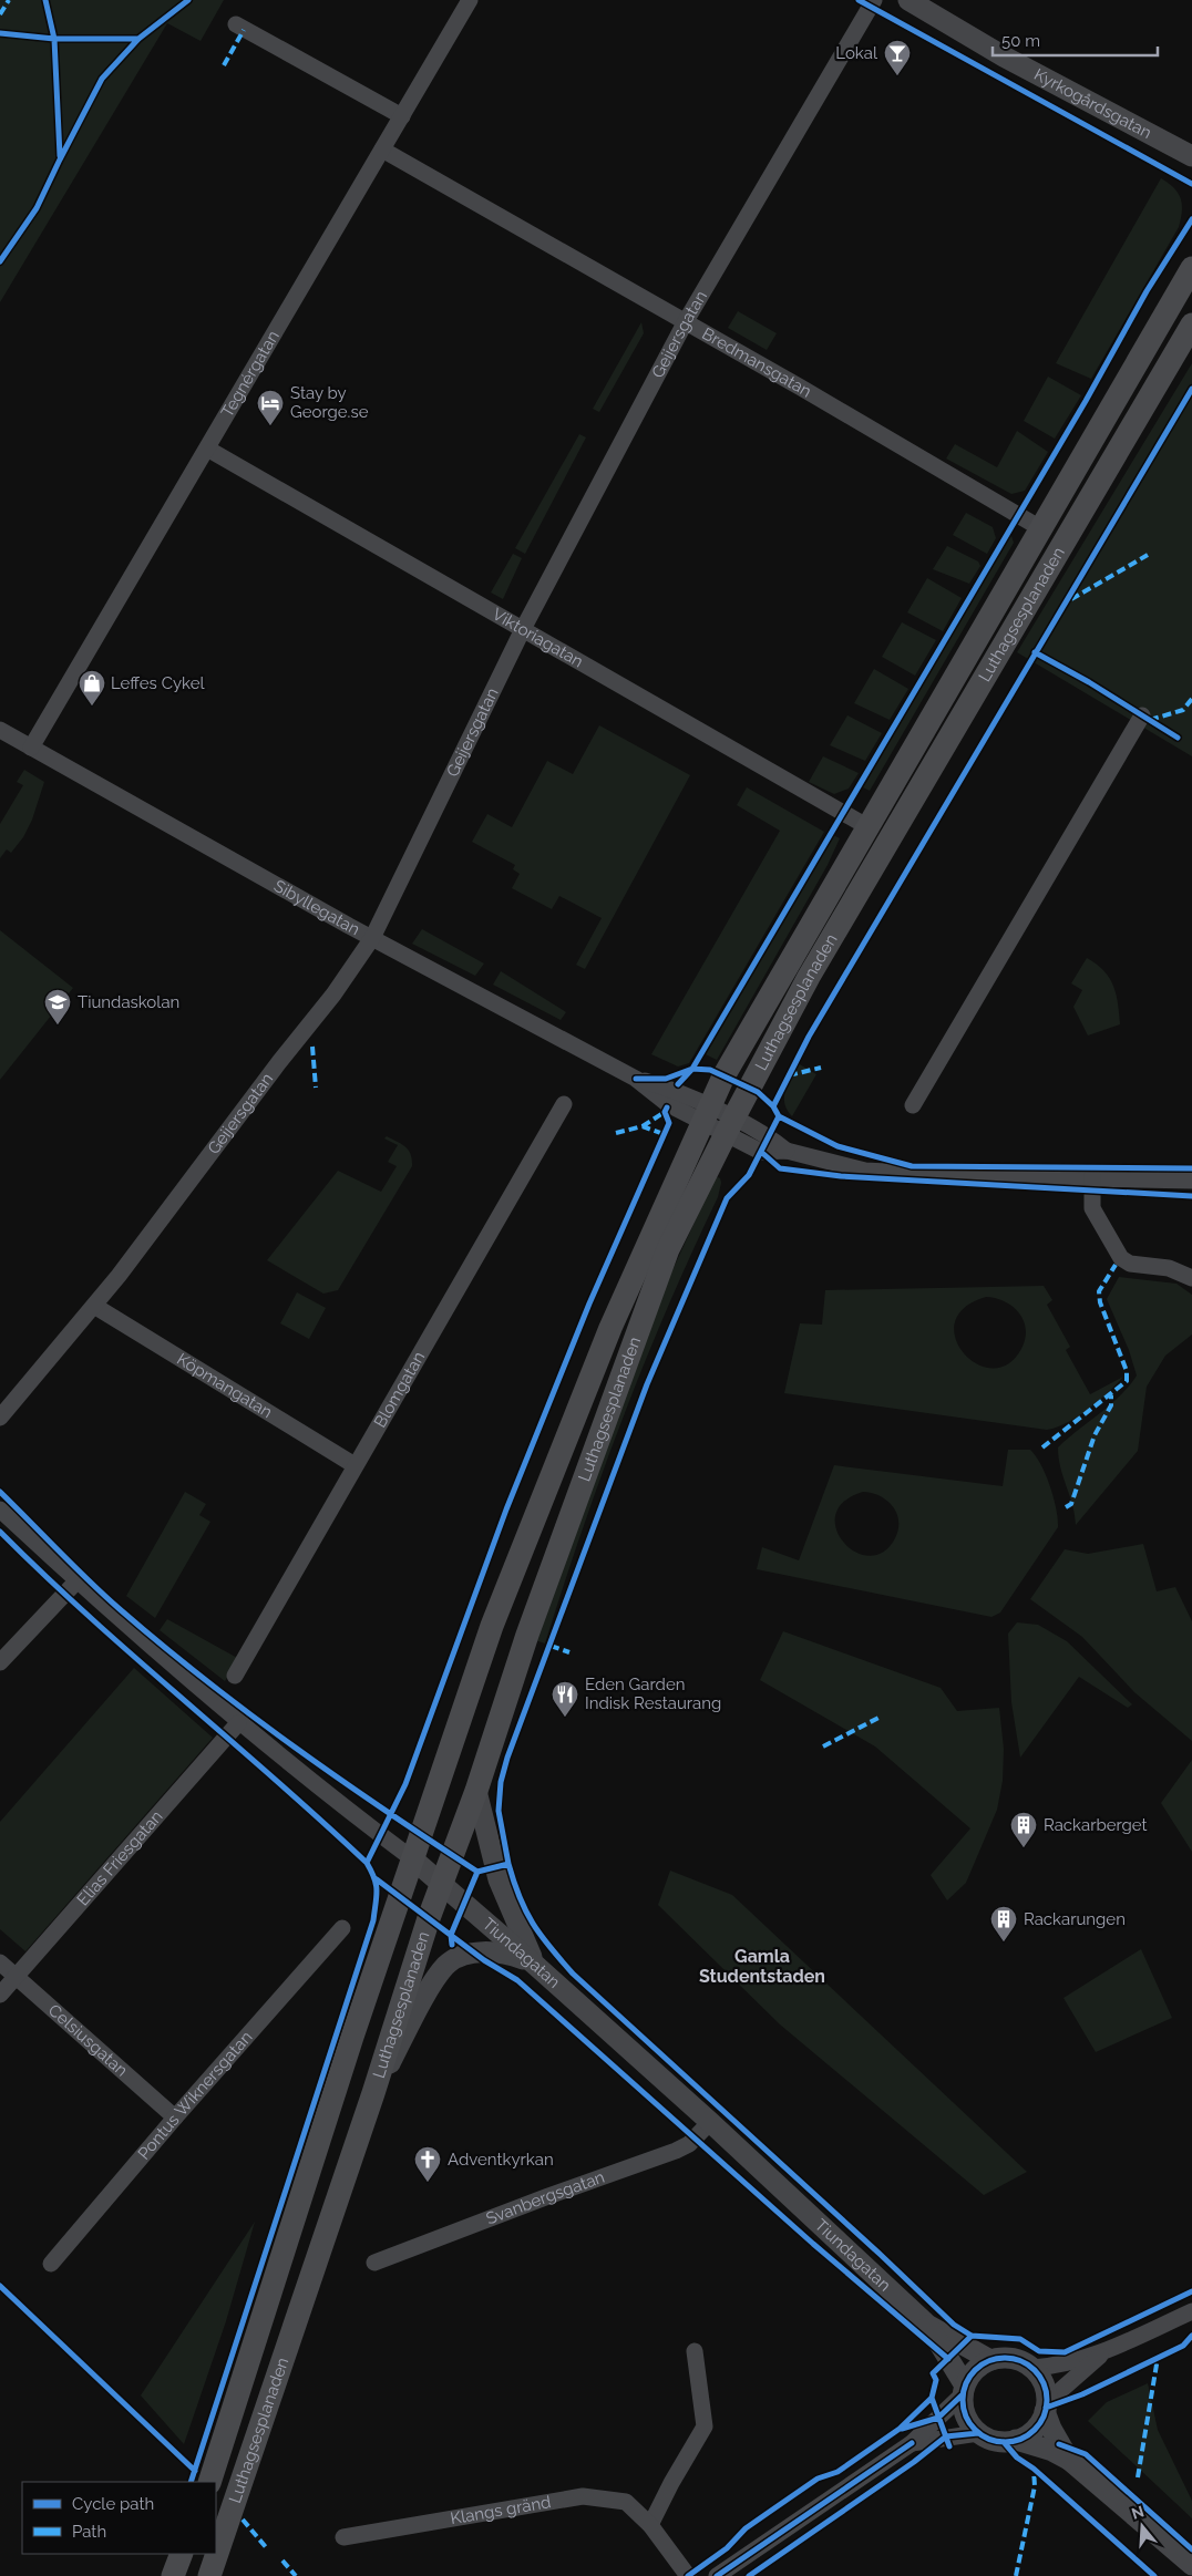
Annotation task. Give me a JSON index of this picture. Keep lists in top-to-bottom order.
{
  "streets": {
    "main road": ["Luthagsesplanaden"],
    "street": [
      "Kyrkogårdsgatan",
      "Geijersgatan",
      "Bredmansgatan",
      "Tegnérgatan",
      "Viktoriagatan",
      "Sibyllegatan",
      "Köpmangatan",
      "Blomgatan",
      "Elias Friesgatan",
      "Tiundagatan",
      "Celsiusgatan",
      "Pontus Wiknersgatan",
      "Svanbergsgatan",
      "Klangs gränd"
    ]
  },
  "crossings": [
    ["Geijersgatan", "Bredmansgatan"],
    ["Geijersgatan", "Viktoriagatan"],
    ["Geijersgatan", "Sibyllegatan"],
    ["Geijersgatan", "Köpmangatan"],
    ["Bredmansgatan", "Tegnérgatan"],
    ["Bredmansgatan", "Luthagsesplanaden"],
    ["Tegnérgatan", "Viktoriagatan"],
    ["Tegnérgatan", "Sibyllegatan"],
    ["Luthagsesplanaden", "Viktoriagatan"],
    ["Luthagsesplanaden", "Sibyllegatan"],
    ["Luthagsesplanaden", "Tiundagatan"],
    ["Köpmangatan", "Blomgatan"],
    ["Elias Friesgatan", "Tiundagatan"],
    ["Elias Friesgatan", "Celsiusgatan"],
    ["Tiundagatan", "Svanbergsgatan"],
    ["Celsiusgatan", "Pontus Wiknersgatan"]
  ],
  "districts": ["Gamla Studentstaden"],
  "places": {
    "bar": ["Lokal"],
    "hotel": ["Stay by George.se"],
    "shop": ["Leffes Cykel"],
    "school or university": ["Tiundaskolan"],
    "restaurant": ["Eden Garden Indisk Restaurang"],
    "building": ["Rackarberget", "Rackarungen"],
    "church": ["Adventkyrkan"]
  },
  "legend": ["Cycle path", "Path"],
  "scale_bar": "50 m",
  "north": "top"
}
